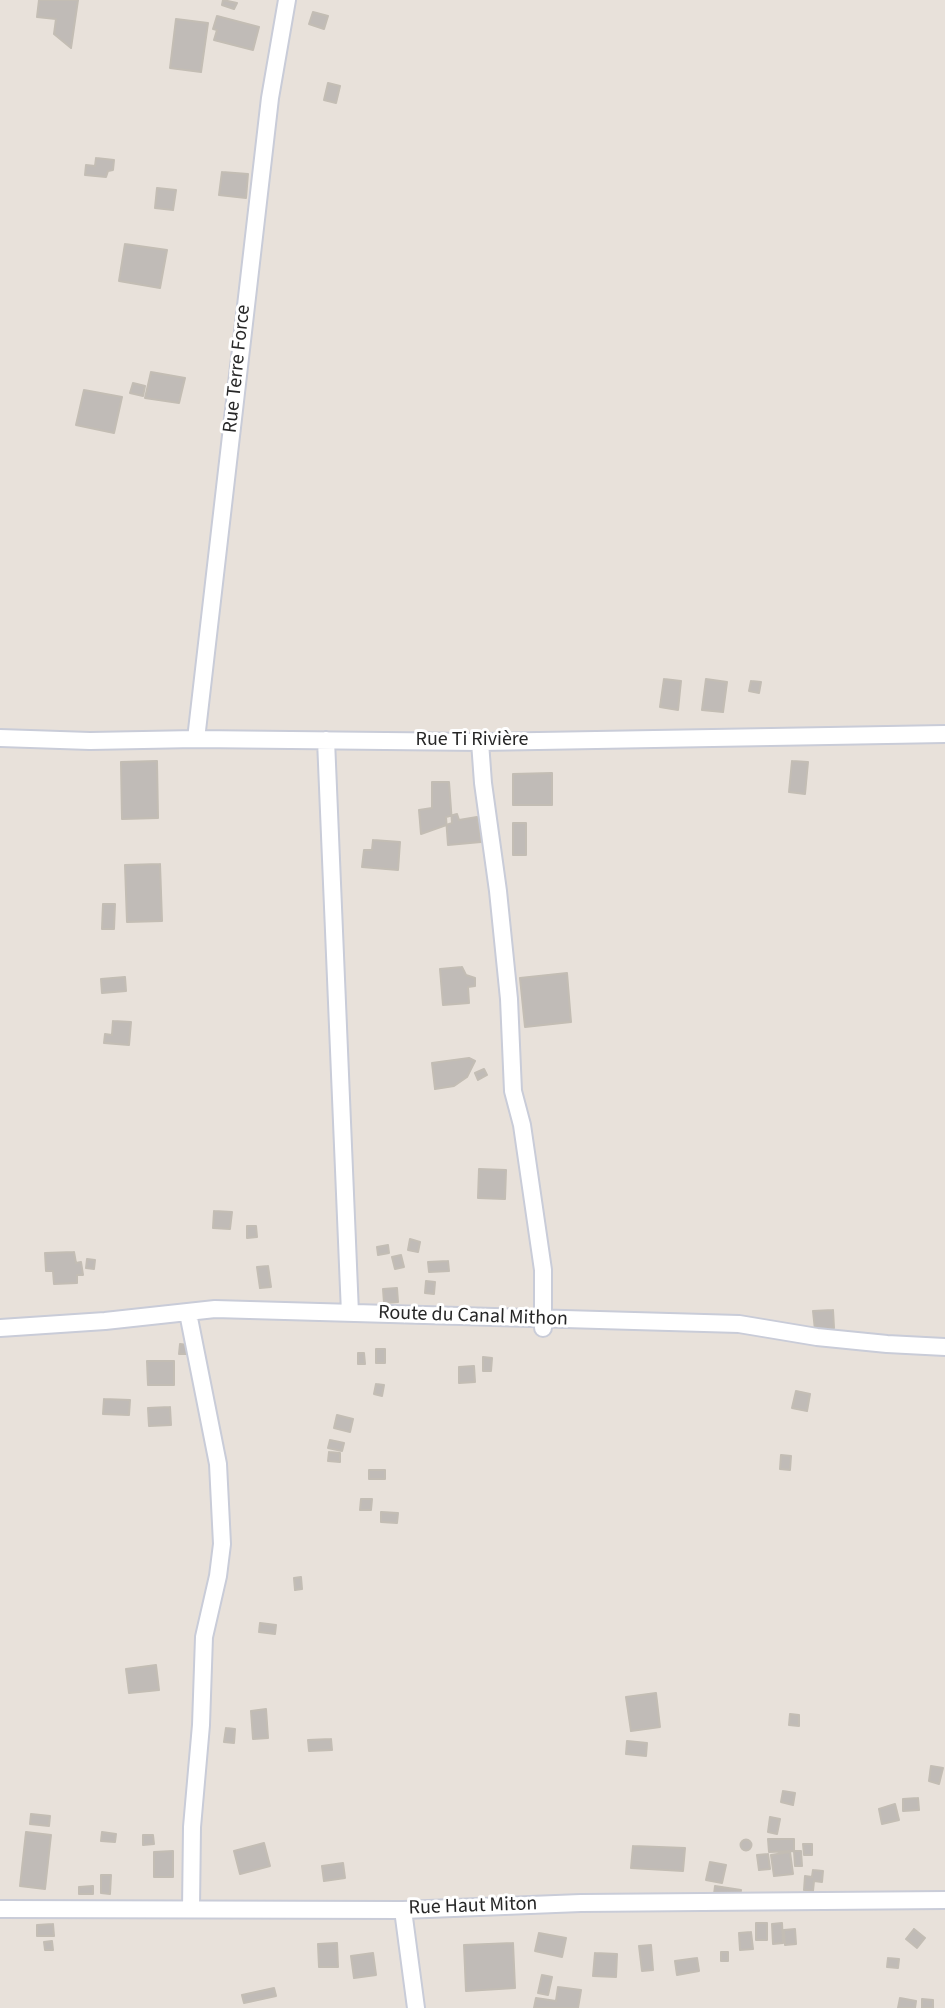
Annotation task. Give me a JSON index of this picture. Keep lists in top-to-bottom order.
{
  "streets": {
    "street": [
      "Rue Terre Force",
      "Rue Ti Rivière",
      "Route du Canal Mithon",
      "Rue Haut Miton"
    ]
  },
  "crossings": [
    ["Rue Terre Force", "Rue Ti Rivière"]
  ]
}
